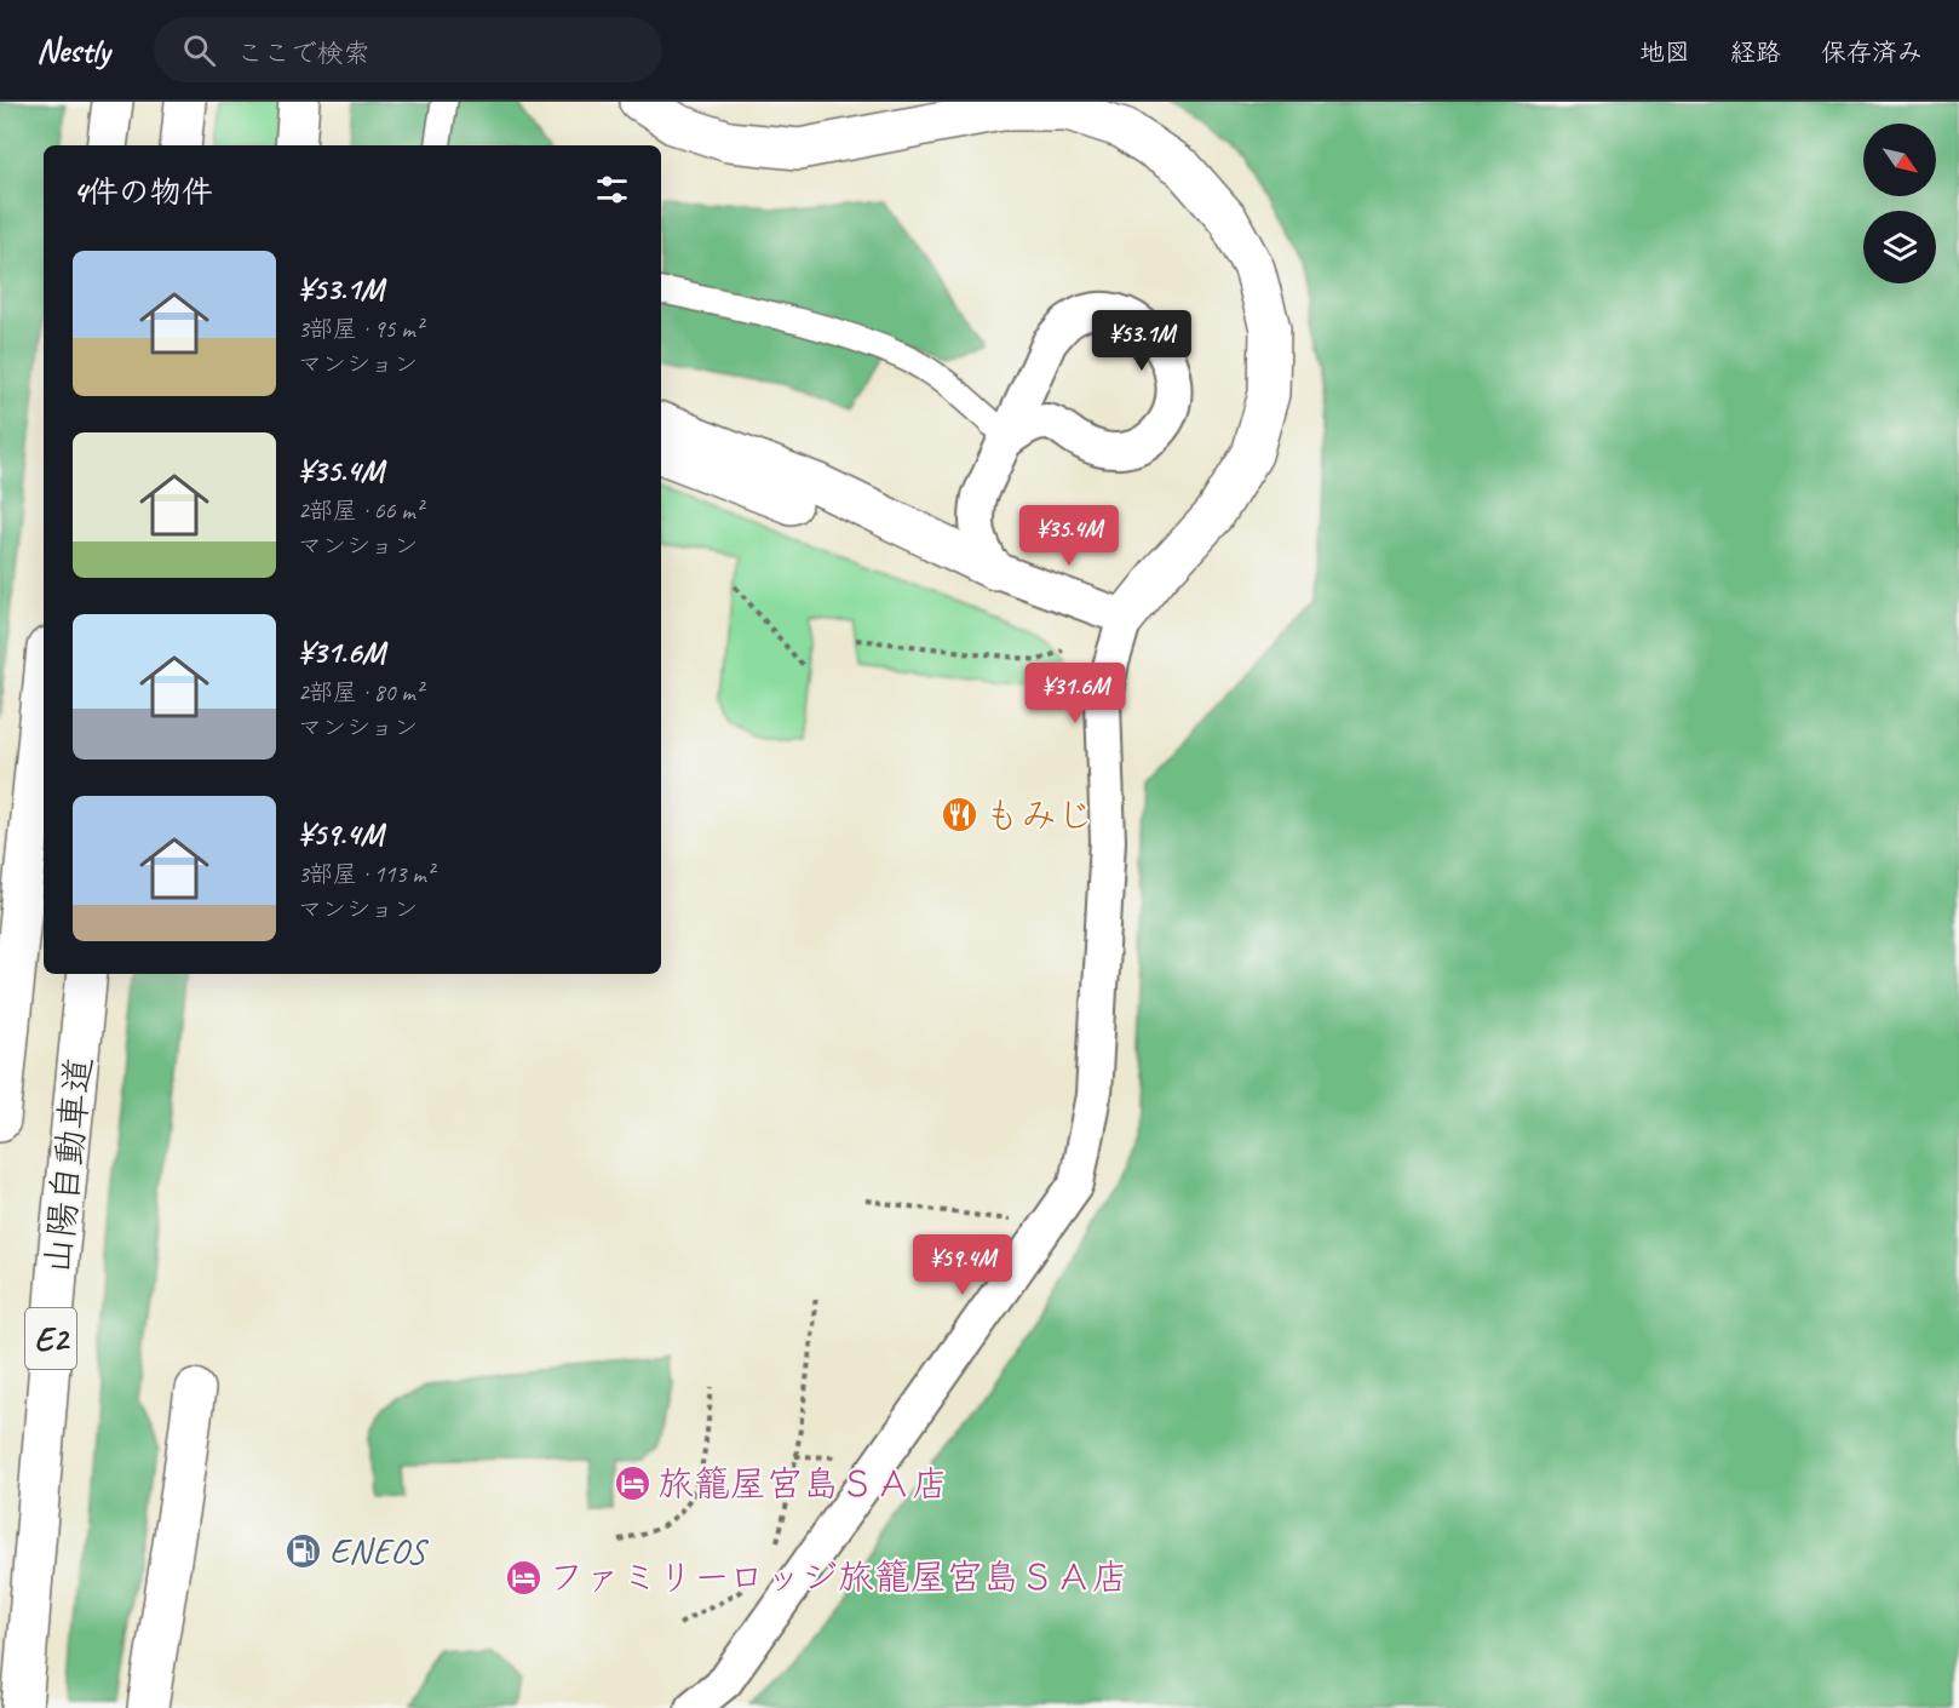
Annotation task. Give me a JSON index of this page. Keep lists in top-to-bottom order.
{
  "streets": {
    "main road": ["山陽自動車道", "E2"]
  },
  "places": {
    "restaurant": ["もみじ"],
    "hotel": ["旅籠屋宮島ＳＡ店", "ファミリーロッジ旅籠屋宮島ＳＡ店"],
    "fuel station": ["ENEOS"]
  },
  "north": "bottom right",
  "page": {
    "header": "Nestly",
    "search": "ここで検索",
    "nav": ["地図", "経路", "保存済み"],
    "heading": "4件の物件",
    "list": [
      {
        "name": "¥53.1M",
        "note": "3部屋 · 95 m² · マンション"
      },
      {
        "name": "¥35.4M",
        "note": "2部屋 · 66 m² · マンション"
      },
      {
        "name": "¥31.6M",
        "note": "2部屋 · 80 m² · マンション"
      },
      {
        "name": "¥59.4M",
        "note": "3部屋 · 113 m² · マンション"
      }
    ],
    "price": [
      "¥53.1M",
      "¥35.4M",
      "¥31.6M",
      "¥59.4M"
    ]
  }
}
